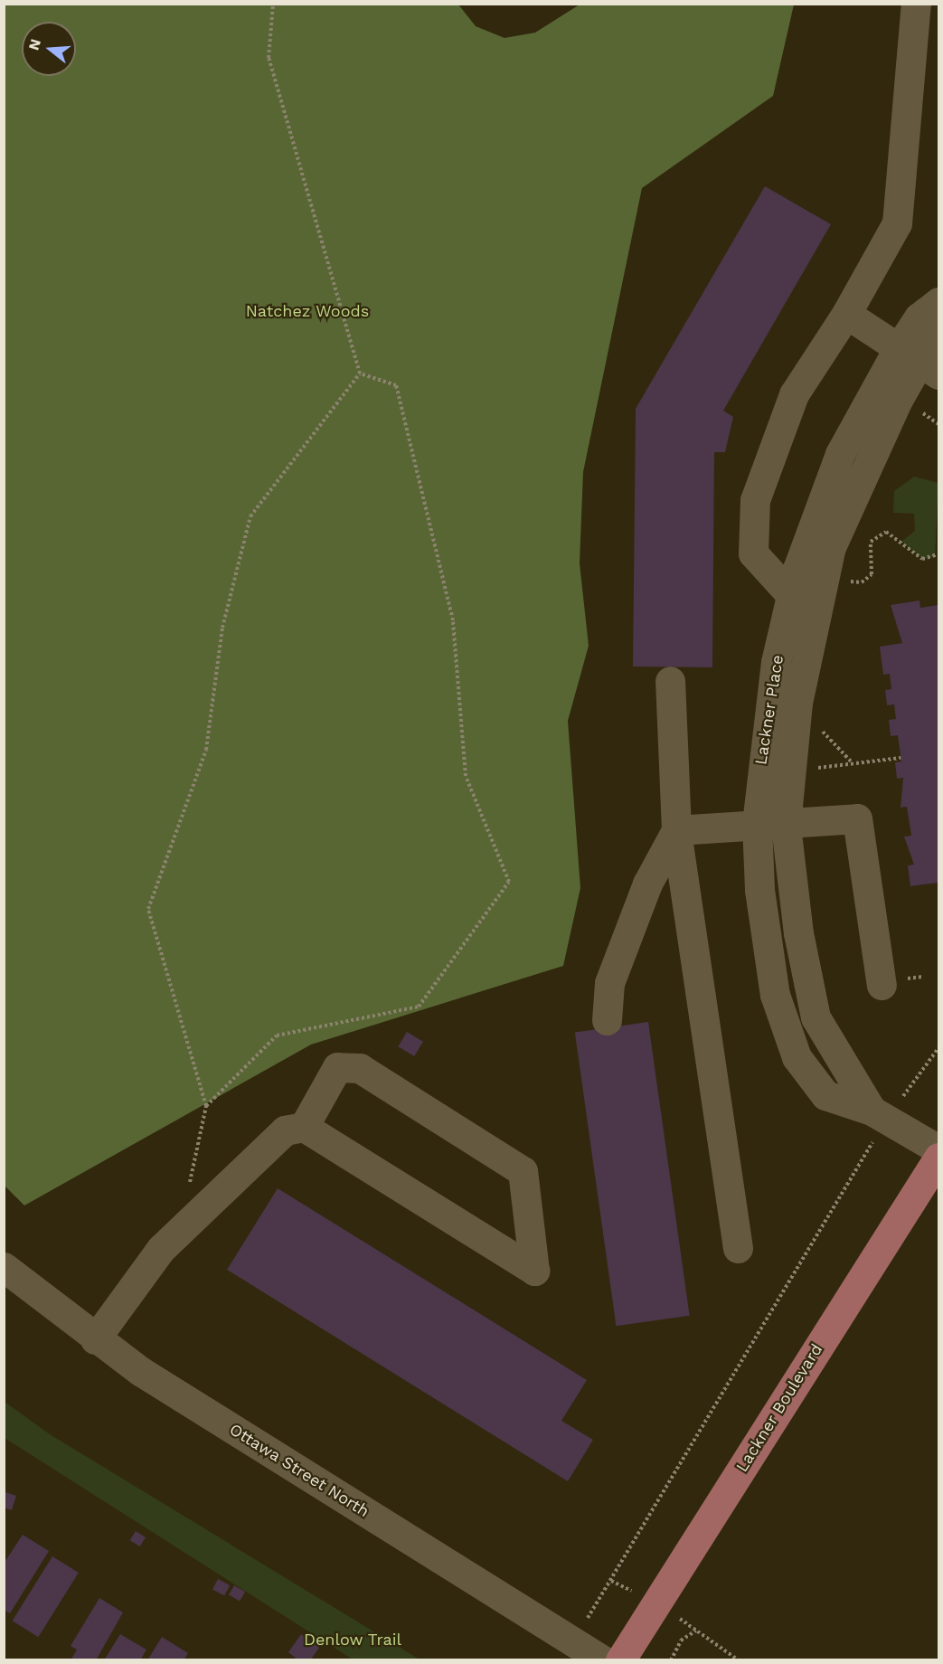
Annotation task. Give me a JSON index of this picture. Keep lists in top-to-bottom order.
{
  "streets": {
    "main road": ["Lackner Boulevard"],
    "street": ["Lackner Place", "Ottawa Street North"]
  },
  "parks": ["Natchez Woods", "Denlow Trail"],
  "north": "left"
}
